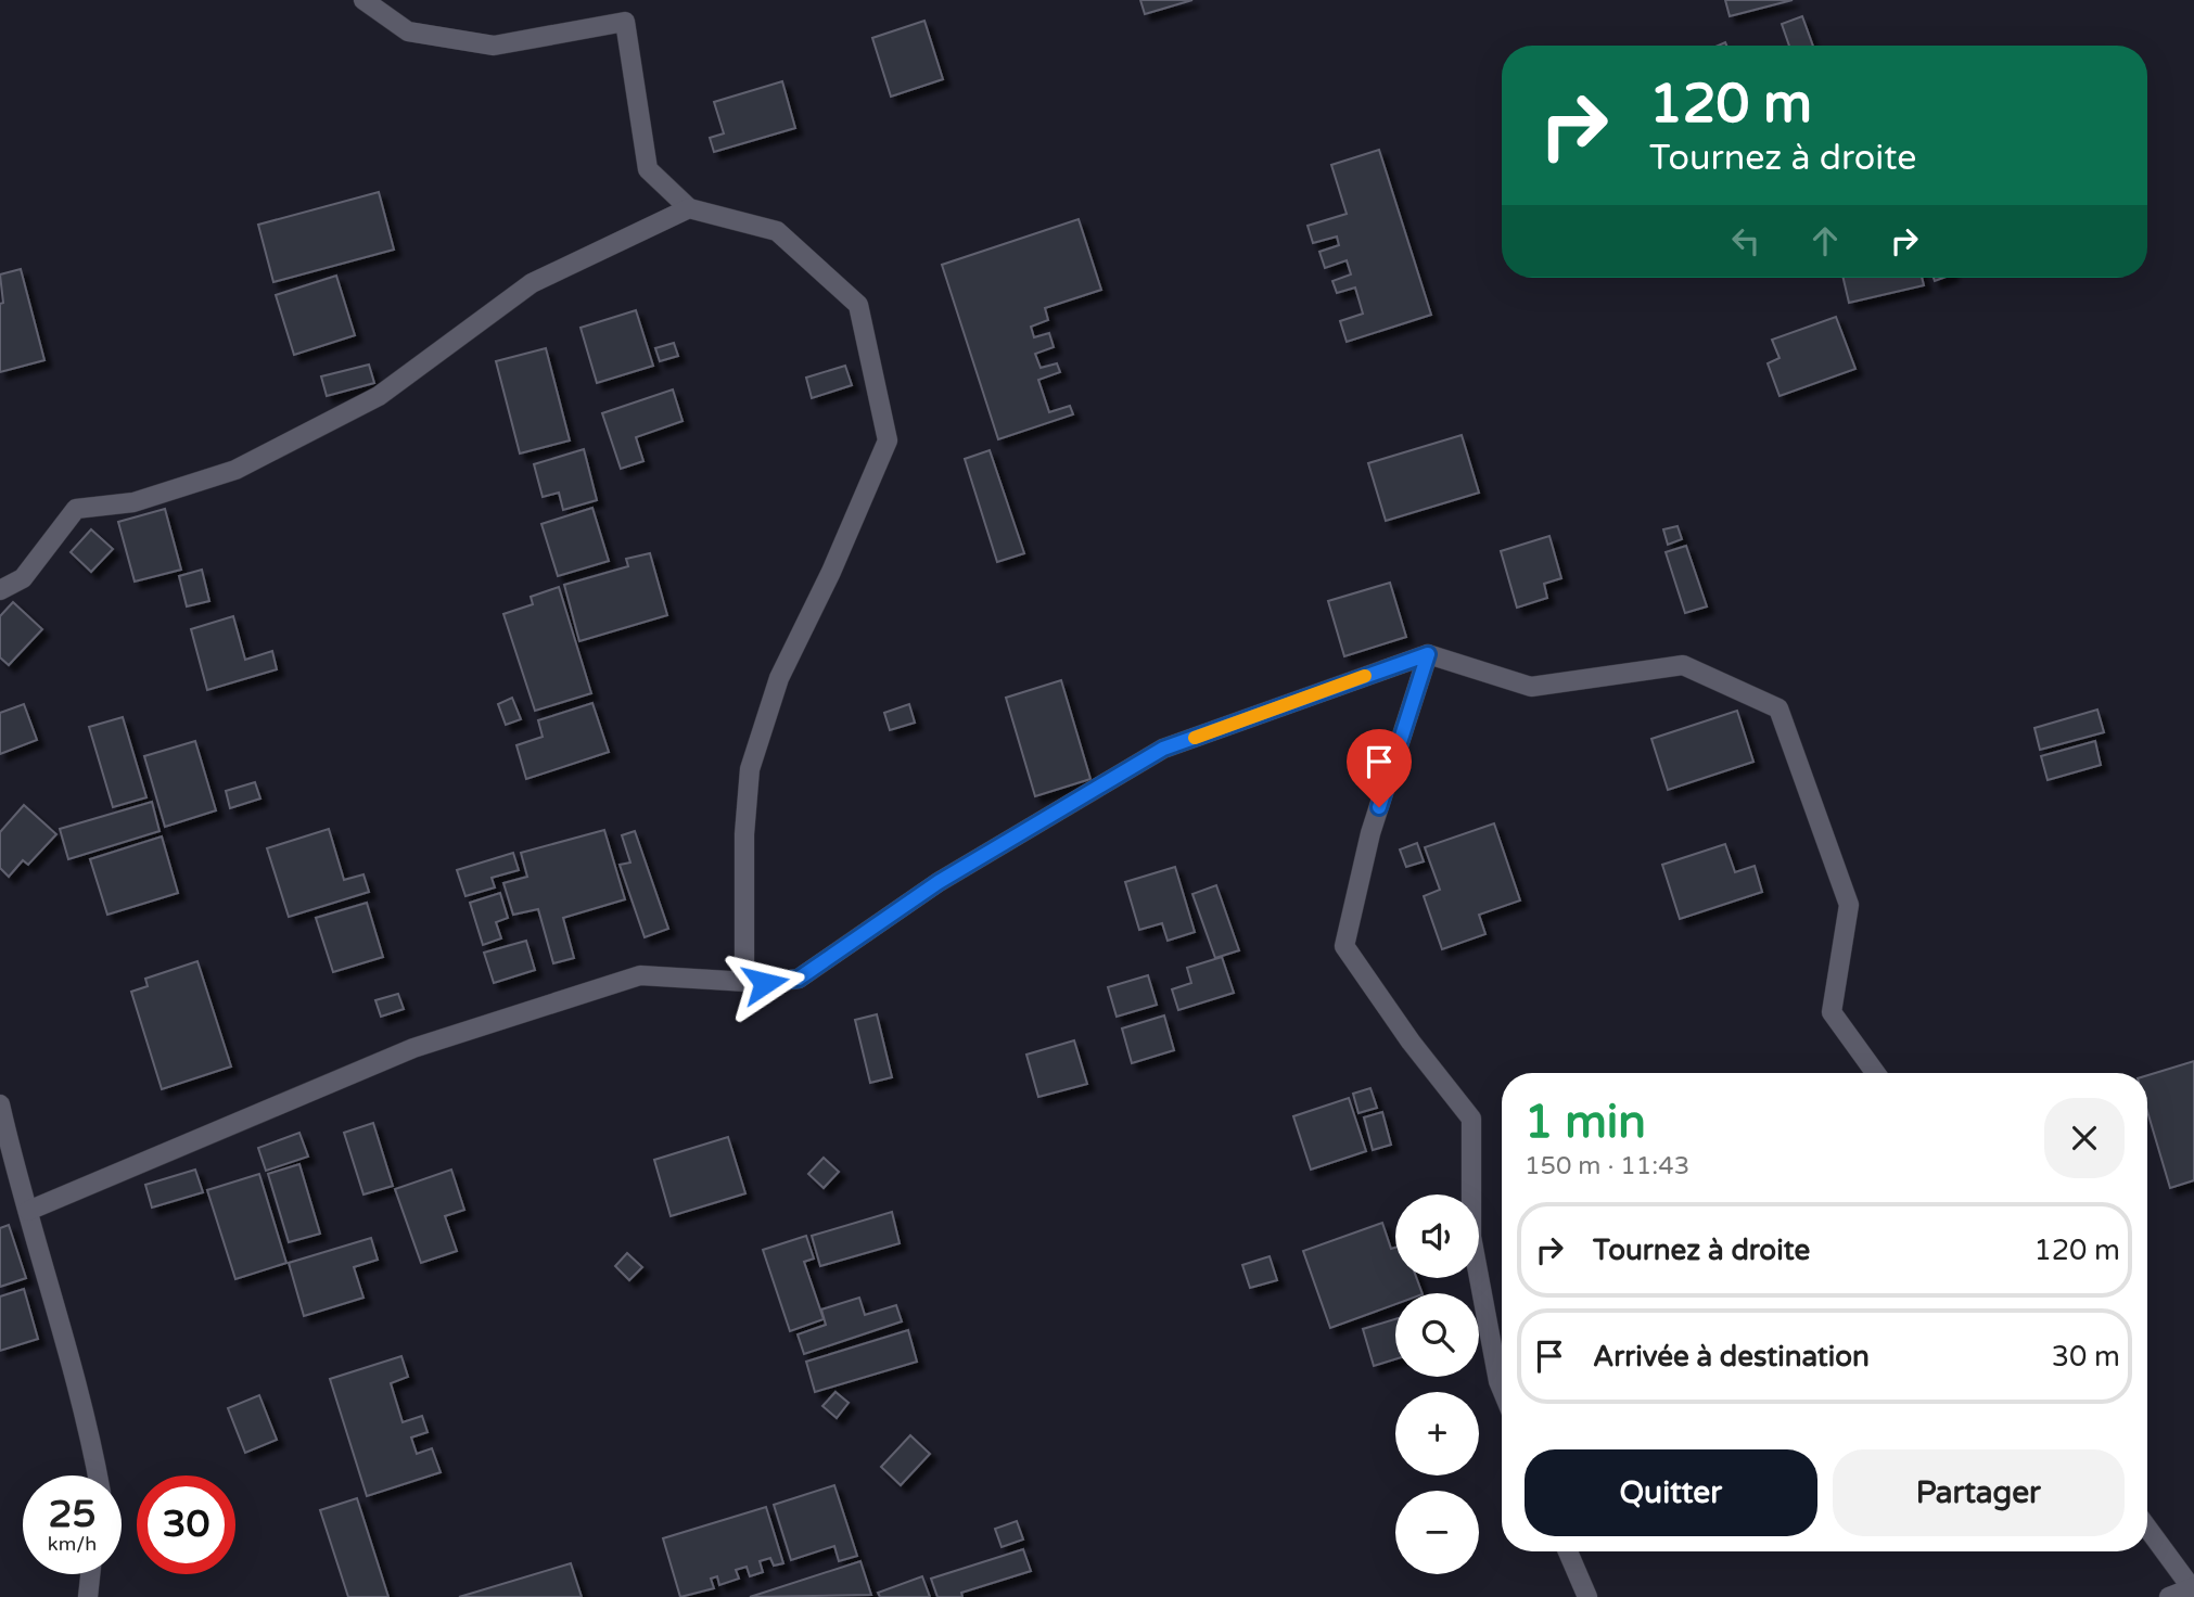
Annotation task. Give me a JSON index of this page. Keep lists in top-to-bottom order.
{
  "page": {
    "turn": ["120 m", "Tournez à droite"],
    "heading": ["1 min", "150 m · 11:43"],
    "map_buttons": ["+", "−"],
    "list": [
      {
        "name": "Tournez à droite",
        "value": "120 m"
      },
      {
        "name": "Arrivée à destination",
        "value": "30 m"
      }
    ],
    "buttons": ["Quitter", "Partager"],
    "speed": "25 km/h",
    "limit": "30"
  }
}
